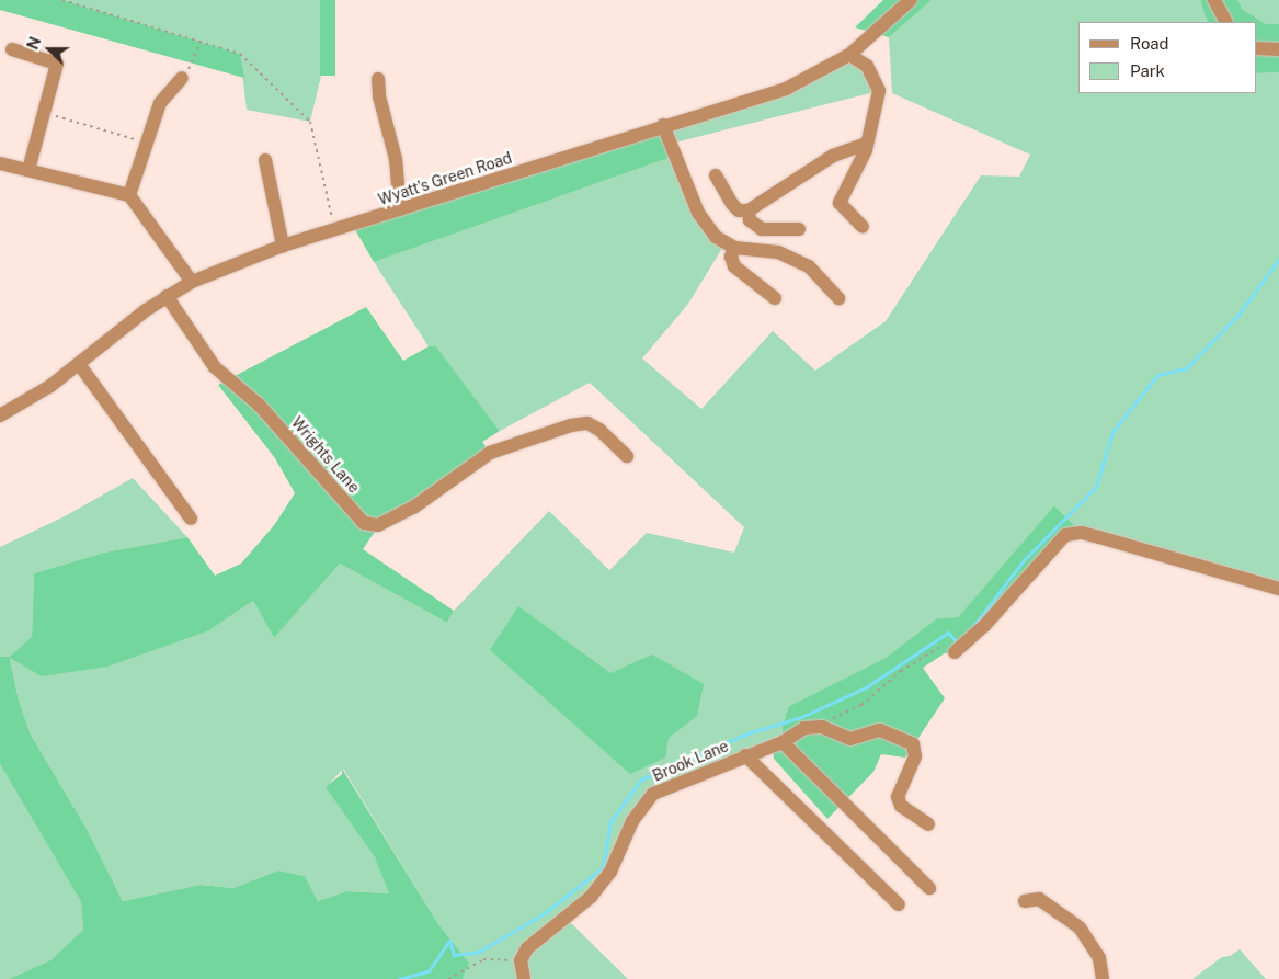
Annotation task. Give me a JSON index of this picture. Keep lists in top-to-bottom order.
{
  "streets": {
    "street": ["Wyatt's Green Road", "Wrights Lane", "Brook Lane"]
  },
  "crossings": [
    ["Wyatt's Green Road", "Wrights Lane"]
  ],
  "legend": ["Road", "Park"],
  "north": "left"
}
